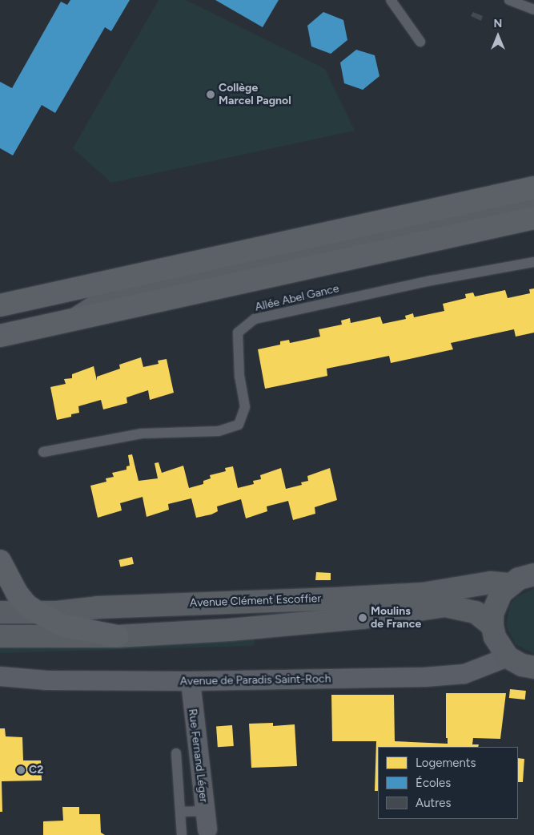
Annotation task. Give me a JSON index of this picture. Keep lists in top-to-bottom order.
{
  "streets": {
    "main road": ["Avenue Clément Escoffier"],
    "street": ["Avenue de Paradis Saint-Roch", "Rue Fernand Léger"],
    "lane": ["Allée Abel Gance"]
  },
  "crossings": [
    ["Avenue de Paradis Saint-Roch", "Rue Fernand Léger"]
  ],
  "places": ["Collège Marcel Pagnol", "Moulins de France", "C2"],
  "legend": ["Logements", "Écoles", "Autres"],
  "north": "top"
}
